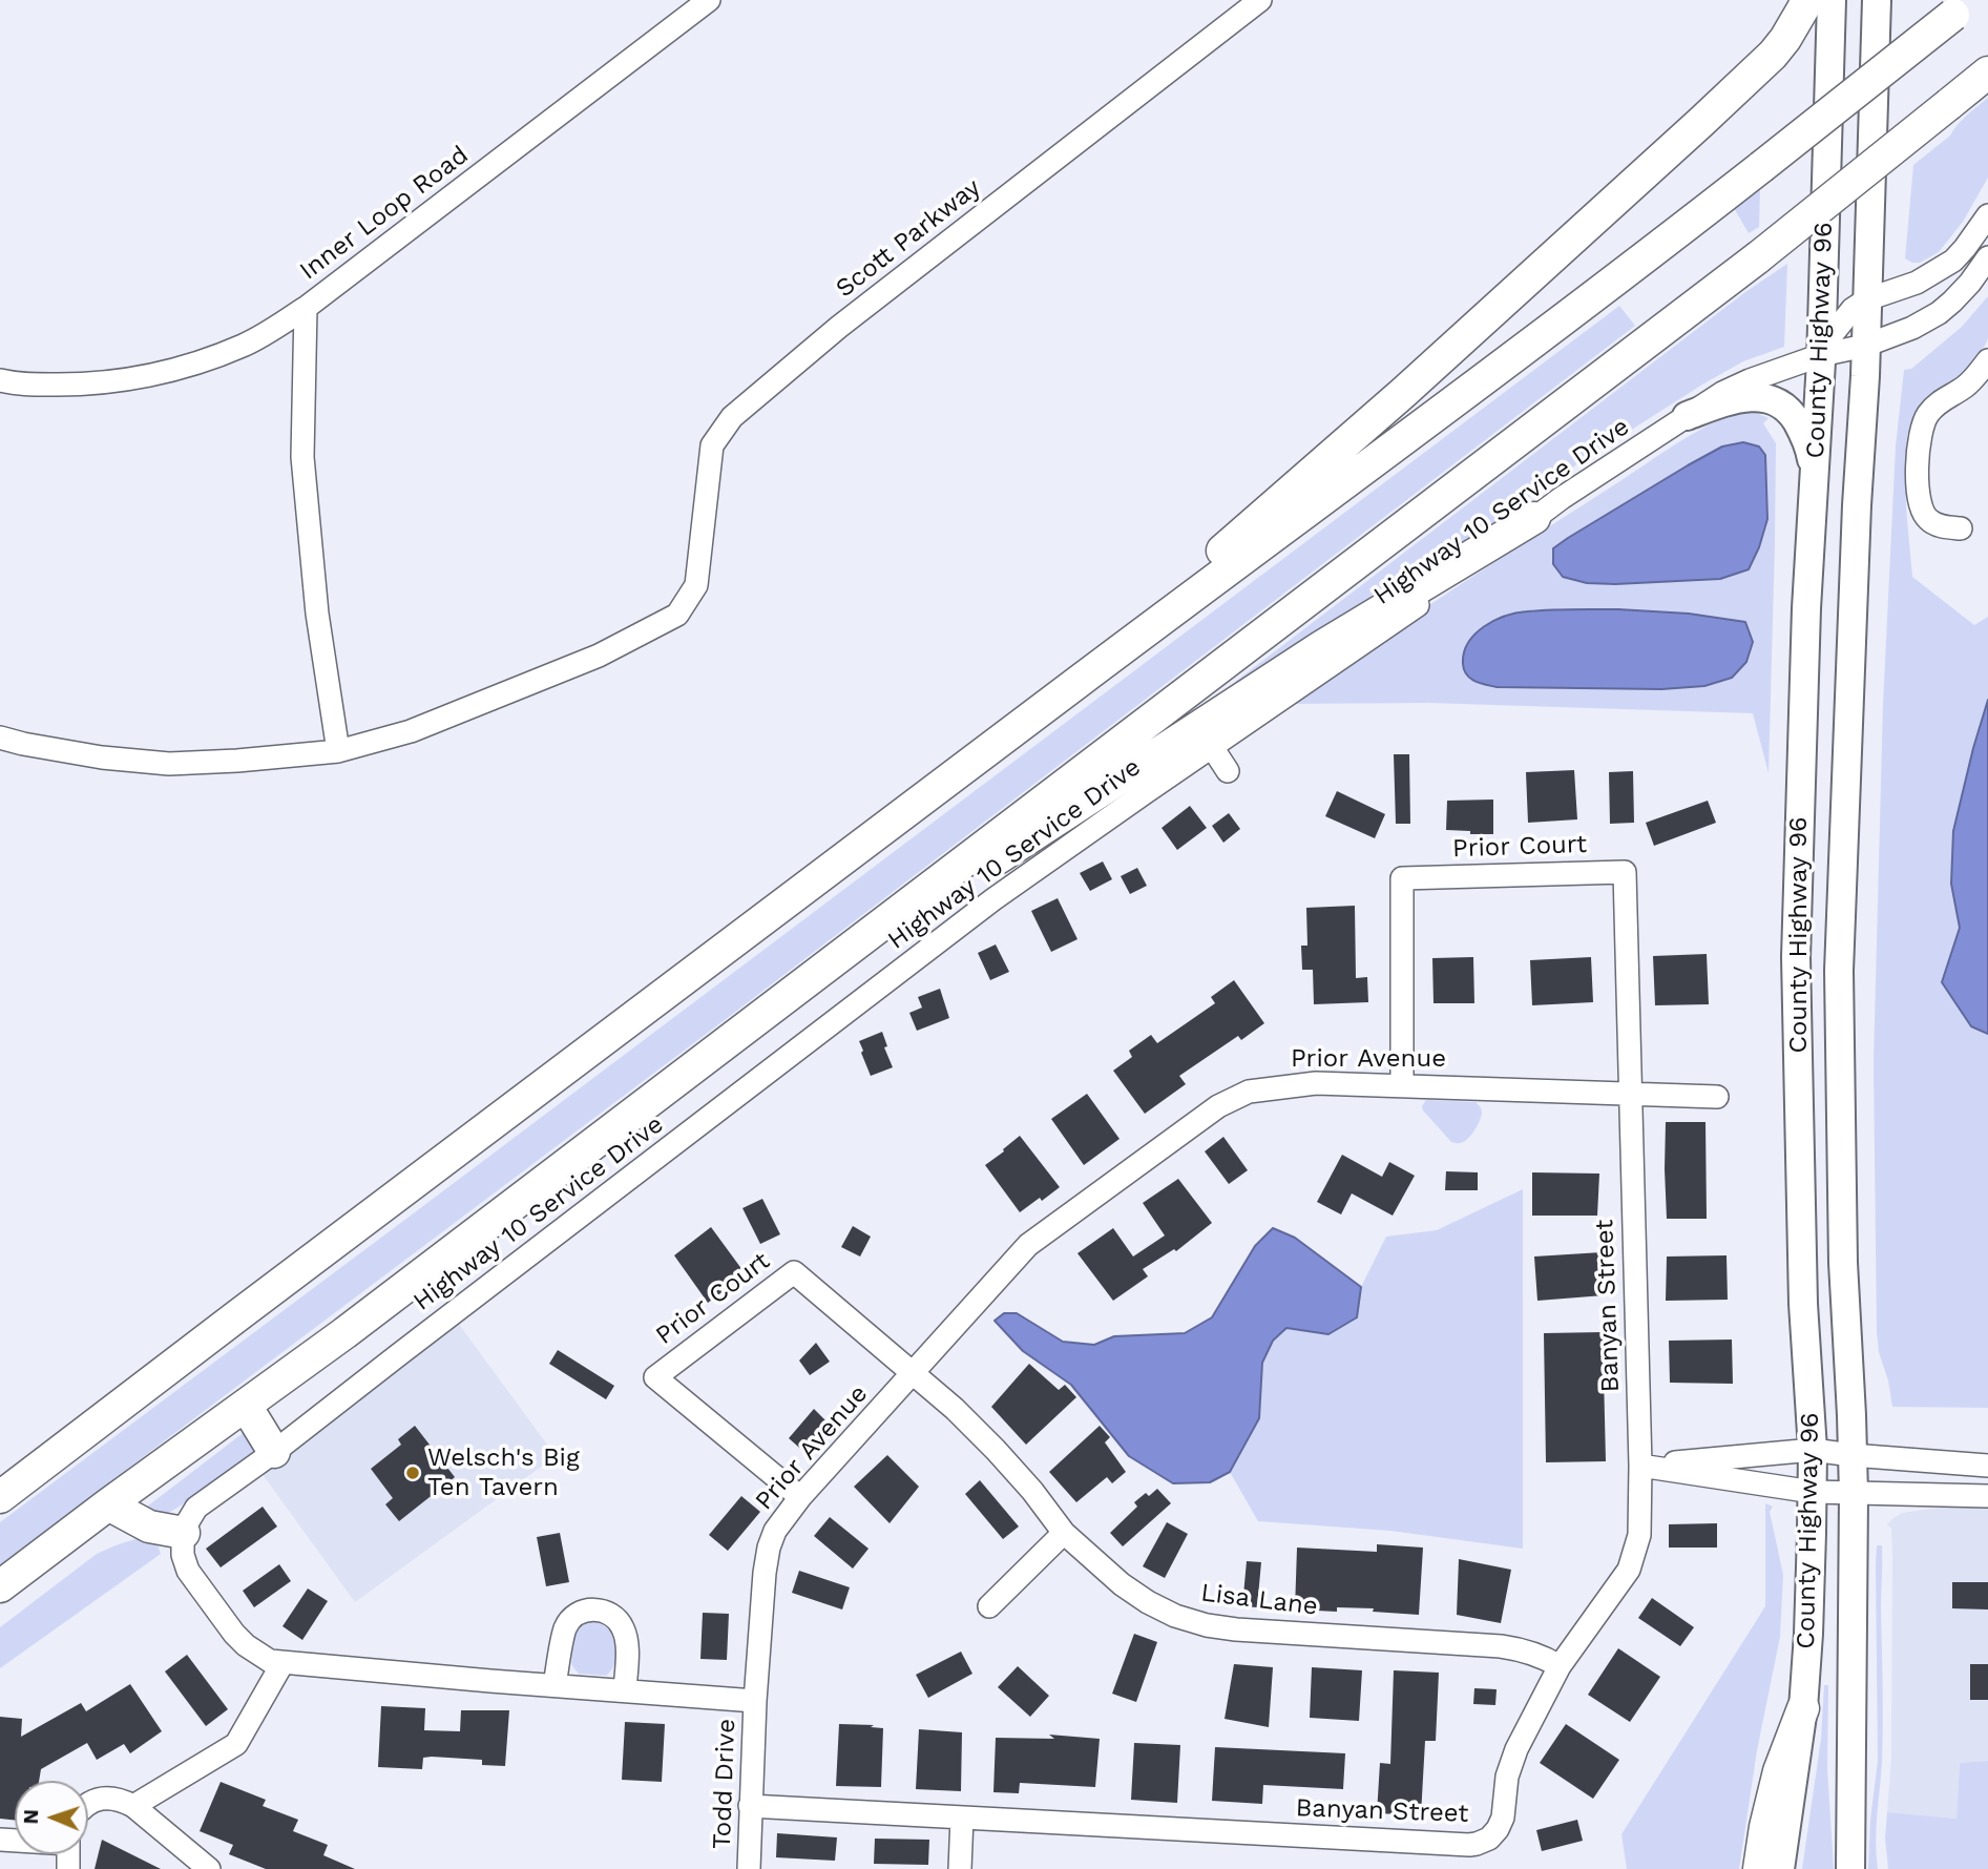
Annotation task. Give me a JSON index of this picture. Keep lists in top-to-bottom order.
{
  "streets": {
    "main road": ["County Highway 96"],
    "street": [
      "Inner Loop Road",
      "Scott Parkway",
      "Highway 10 Service Drive",
      "Prior Court",
      "Prior Avenue",
      "Banyan Street",
      "Lisa Lane",
      "Todd Drive"
    ]
  },
  "crossings": [
    ["Inner Loop Road", "Scott Parkway"],
    ["County Highway 96", "Highway 10 Service Drive"],
    ["Prior Court", "Prior Avenue"],
    ["Prior Court", "Banyan Street"],
    ["Prior Court", "Lisa Lane"],
    ["Prior Avenue", "Banyan Street"],
    ["Prior Avenue", "Lisa Lane"],
    ["Prior Avenue", "Todd Drive"],
    ["Banyan Street", "Lisa Lane"],
    ["Banyan Street", "Todd Drive"]
  ],
  "places": ["Welsch's Big Ten Tavern"],
  "north": "left"
}
